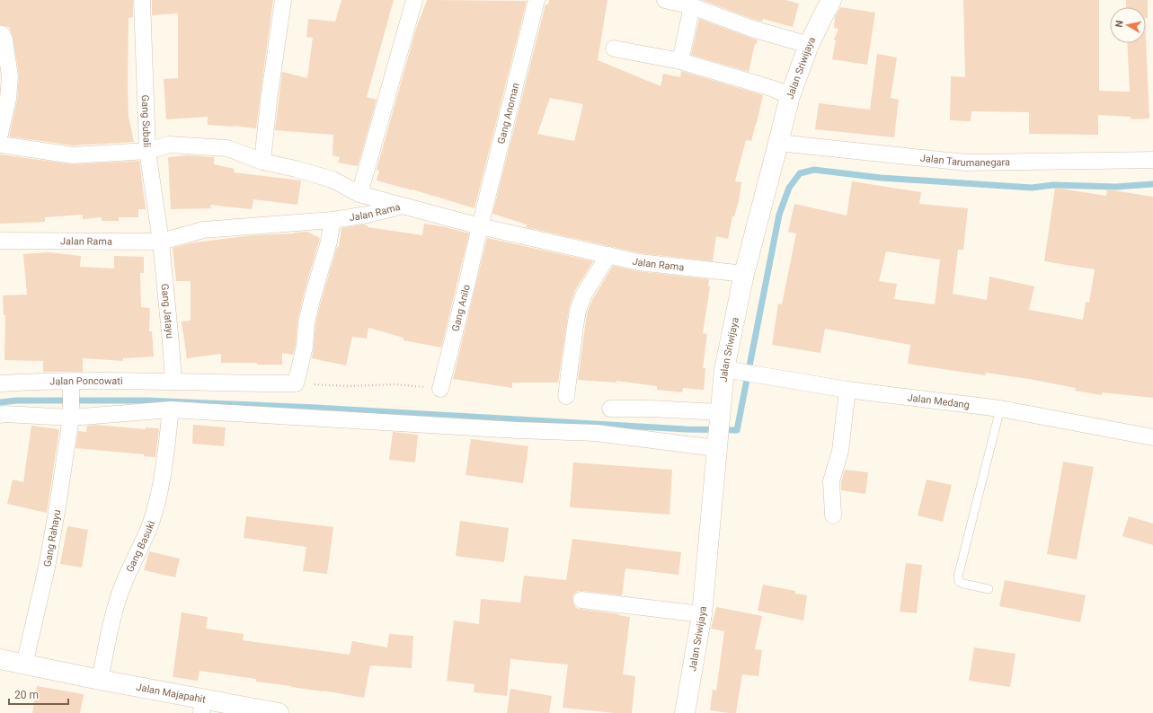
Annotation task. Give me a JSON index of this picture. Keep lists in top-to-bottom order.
{
  "streets": {
    "main road": ["Jalan Sriwijaya", "Jalan Majapahit"],
    "street": [
      "Gang Anoman",
      "Gang Subali",
      "Jalan Tarumanegara",
      "Jalan Rama",
      "Gang Anilo",
      "Gang Jatayu",
      "Jalan Poncowati",
      "Jalan Medang",
      "Gang Rahayu",
      "Gang Basuki"
    ]
  },
  "crossings": [
    ["Jalan Sriwijaya", "Jalan Tarumanegara"],
    ["Jalan Sriwijaya", "Jalan Rama"],
    ["Jalan Sriwijaya", "Jalan Medang"],
    ["Gang Anoman", "Jalan Rama"],
    ["Gang Anoman", "Gang Anilo"],
    ["Gang Subali", "Jalan Rama"],
    ["Gang Subali", "Gang Jatayu"],
    ["Jalan Rama", "Gang Anilo"],
    ["Jalan Rama", "Gang Jatayu"],
    ["Gang Jatayu", "Jalan Poncowati"],
    ["Jalan Poncowati", "Gang Rahayu"],
    ["Gang Rahayu", "Jalan Majapahit"],
    ["Gang Basuki", "Jalan Majapahit"]
  ],
  "scale_bar": "20 m",
  "north": "left"
}
